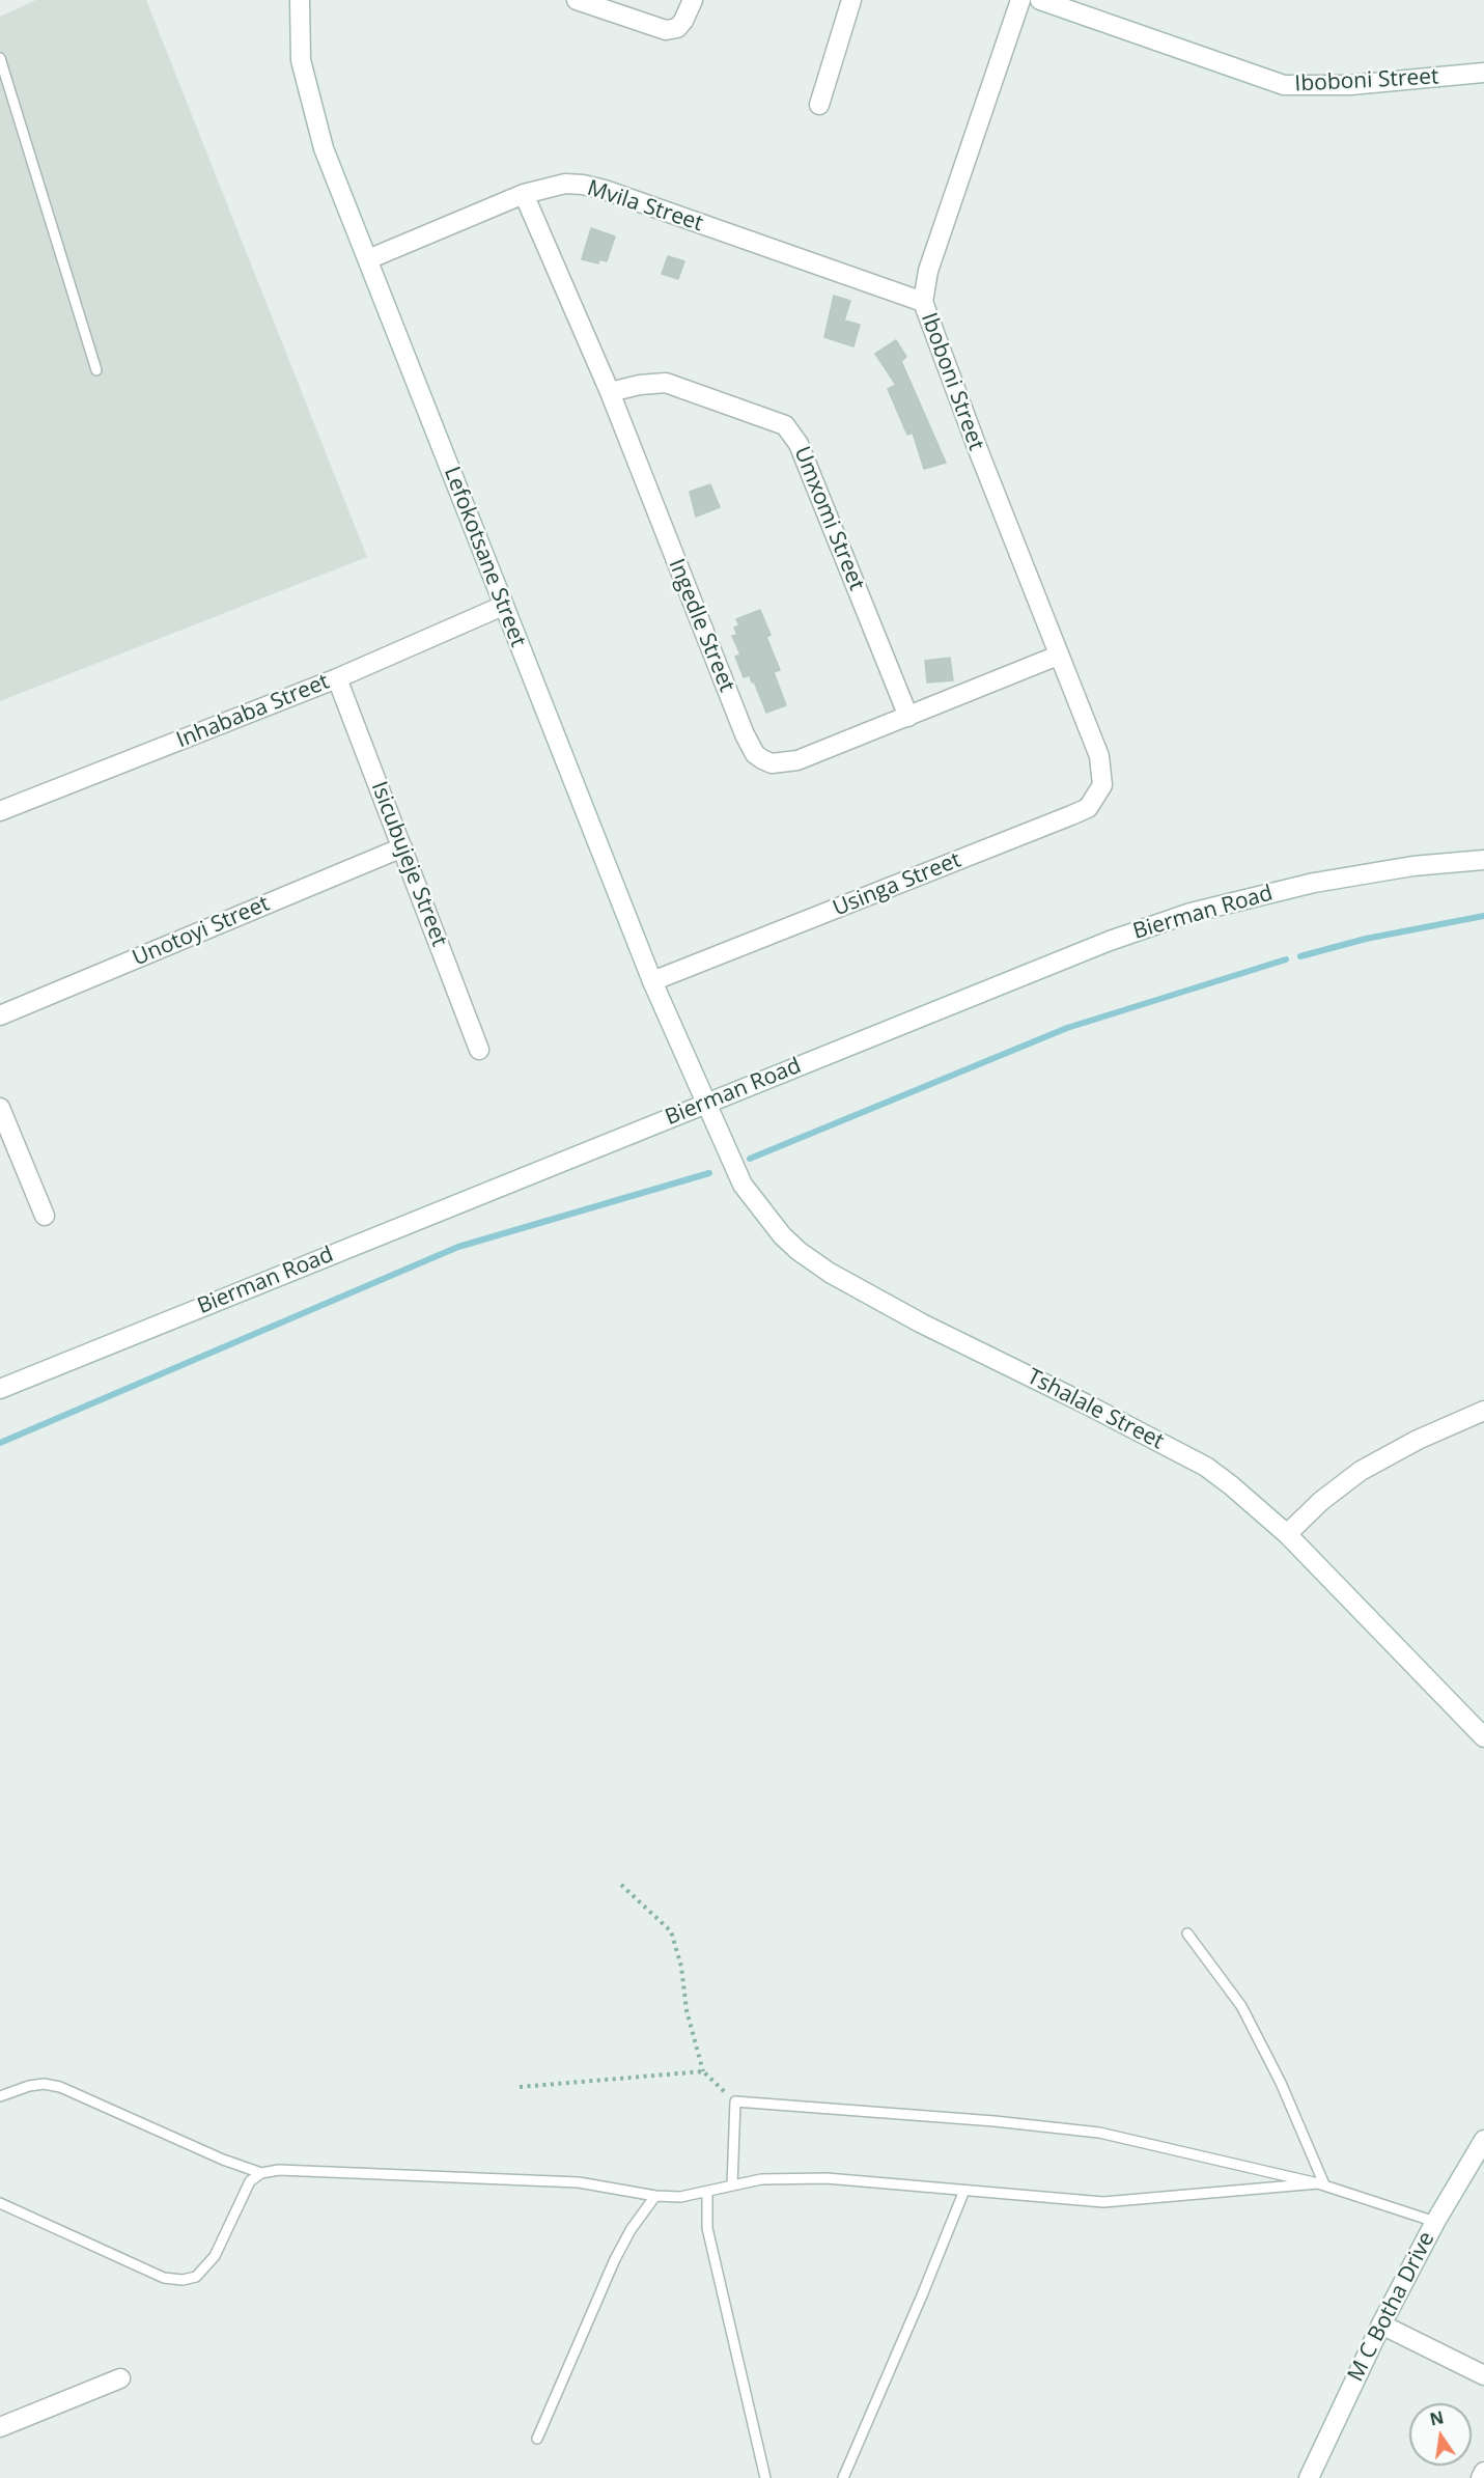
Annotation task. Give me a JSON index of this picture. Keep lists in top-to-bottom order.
{
  "streets": {
    "street": [
      "Iboboni Street",
      "Mvila Street",
      "Umxomi Street",
      "Lefokotsane Street",
      "Ingedle Street",
      "Inhababa Street",
      "Isicubujeje Street",
      "Usinga Street",
      "Bierman Road",
      "Unotoyi Street",
      "Tshalale Street",
      "M C Botha Drive"
    ]
  },
  "crossings": [
    ["Iboboni Street", "Mvila Street"],
    ["Iboboni Street", "Ingedle Street"],
    ["Iboboni Street", "Usinga Street"],
    ["Mvila Street", "Lefokotsane Street"],
    ["Mvila Street", "Ingedle Street"],
    ["Umxomi Street", "Ingedle Street"],
    ["Lefokotsane Street", "Inhababa Street"],
    ["Lefokotsane Street", "Usinga Street"],
    ["Lefokotsane Street", "Bierman Road"],
    ["Lefokotsane Street", "Tshalale Street"],
    ["Inhababa Street", "Isicubujeje Street"],
    ["Isicubujeje Street", "Unotoyi Street"],
    ["Bierman Road", "Tshalale Street"]
  ],
  "north": "top"
}
